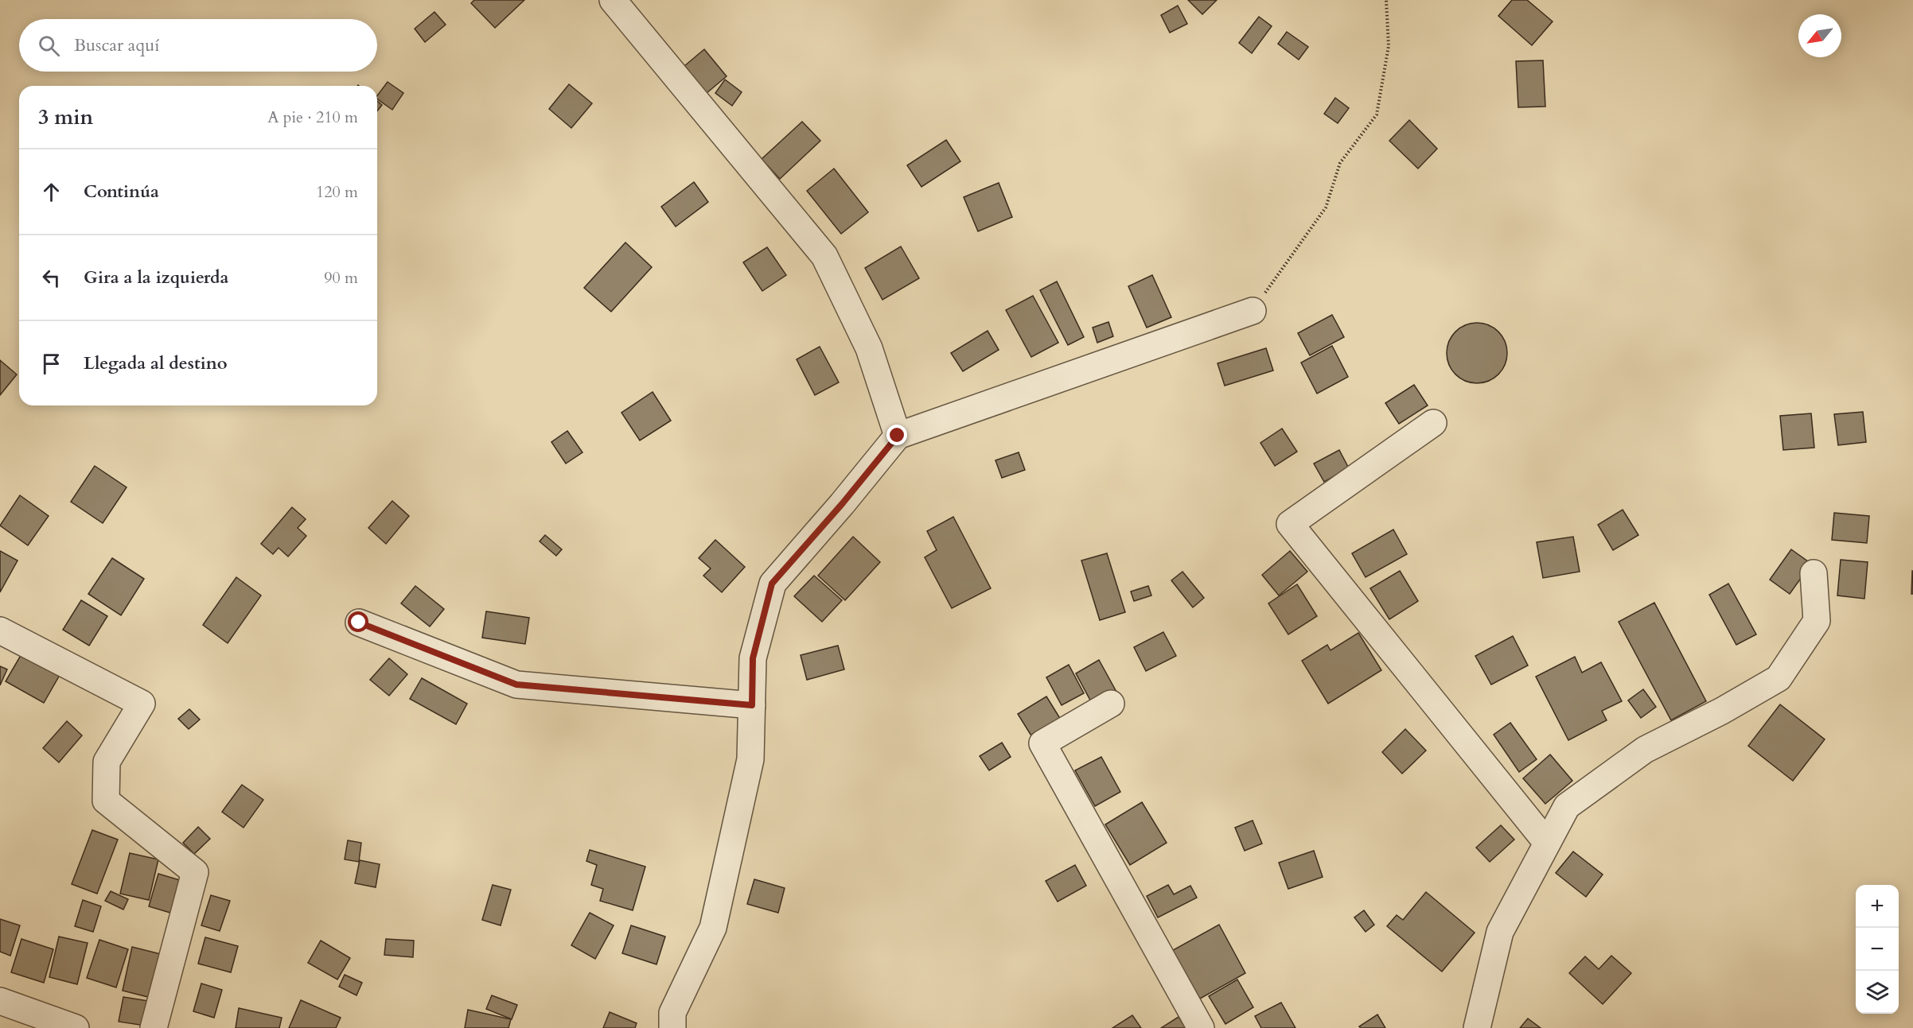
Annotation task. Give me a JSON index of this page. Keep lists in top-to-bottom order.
{
  "north": "bottom left",
  "page": {
    "search": "Buscar aquí",
    "heading": ["3 min", "A pie · 210 m"],
    "list": [
      ["Continúa", "120 m"],
      ["Gira a la izquierda", "90 m"],
      "Llegada al destino"
    ],
    "map_buttons": ["+", "−"]
  }
}
